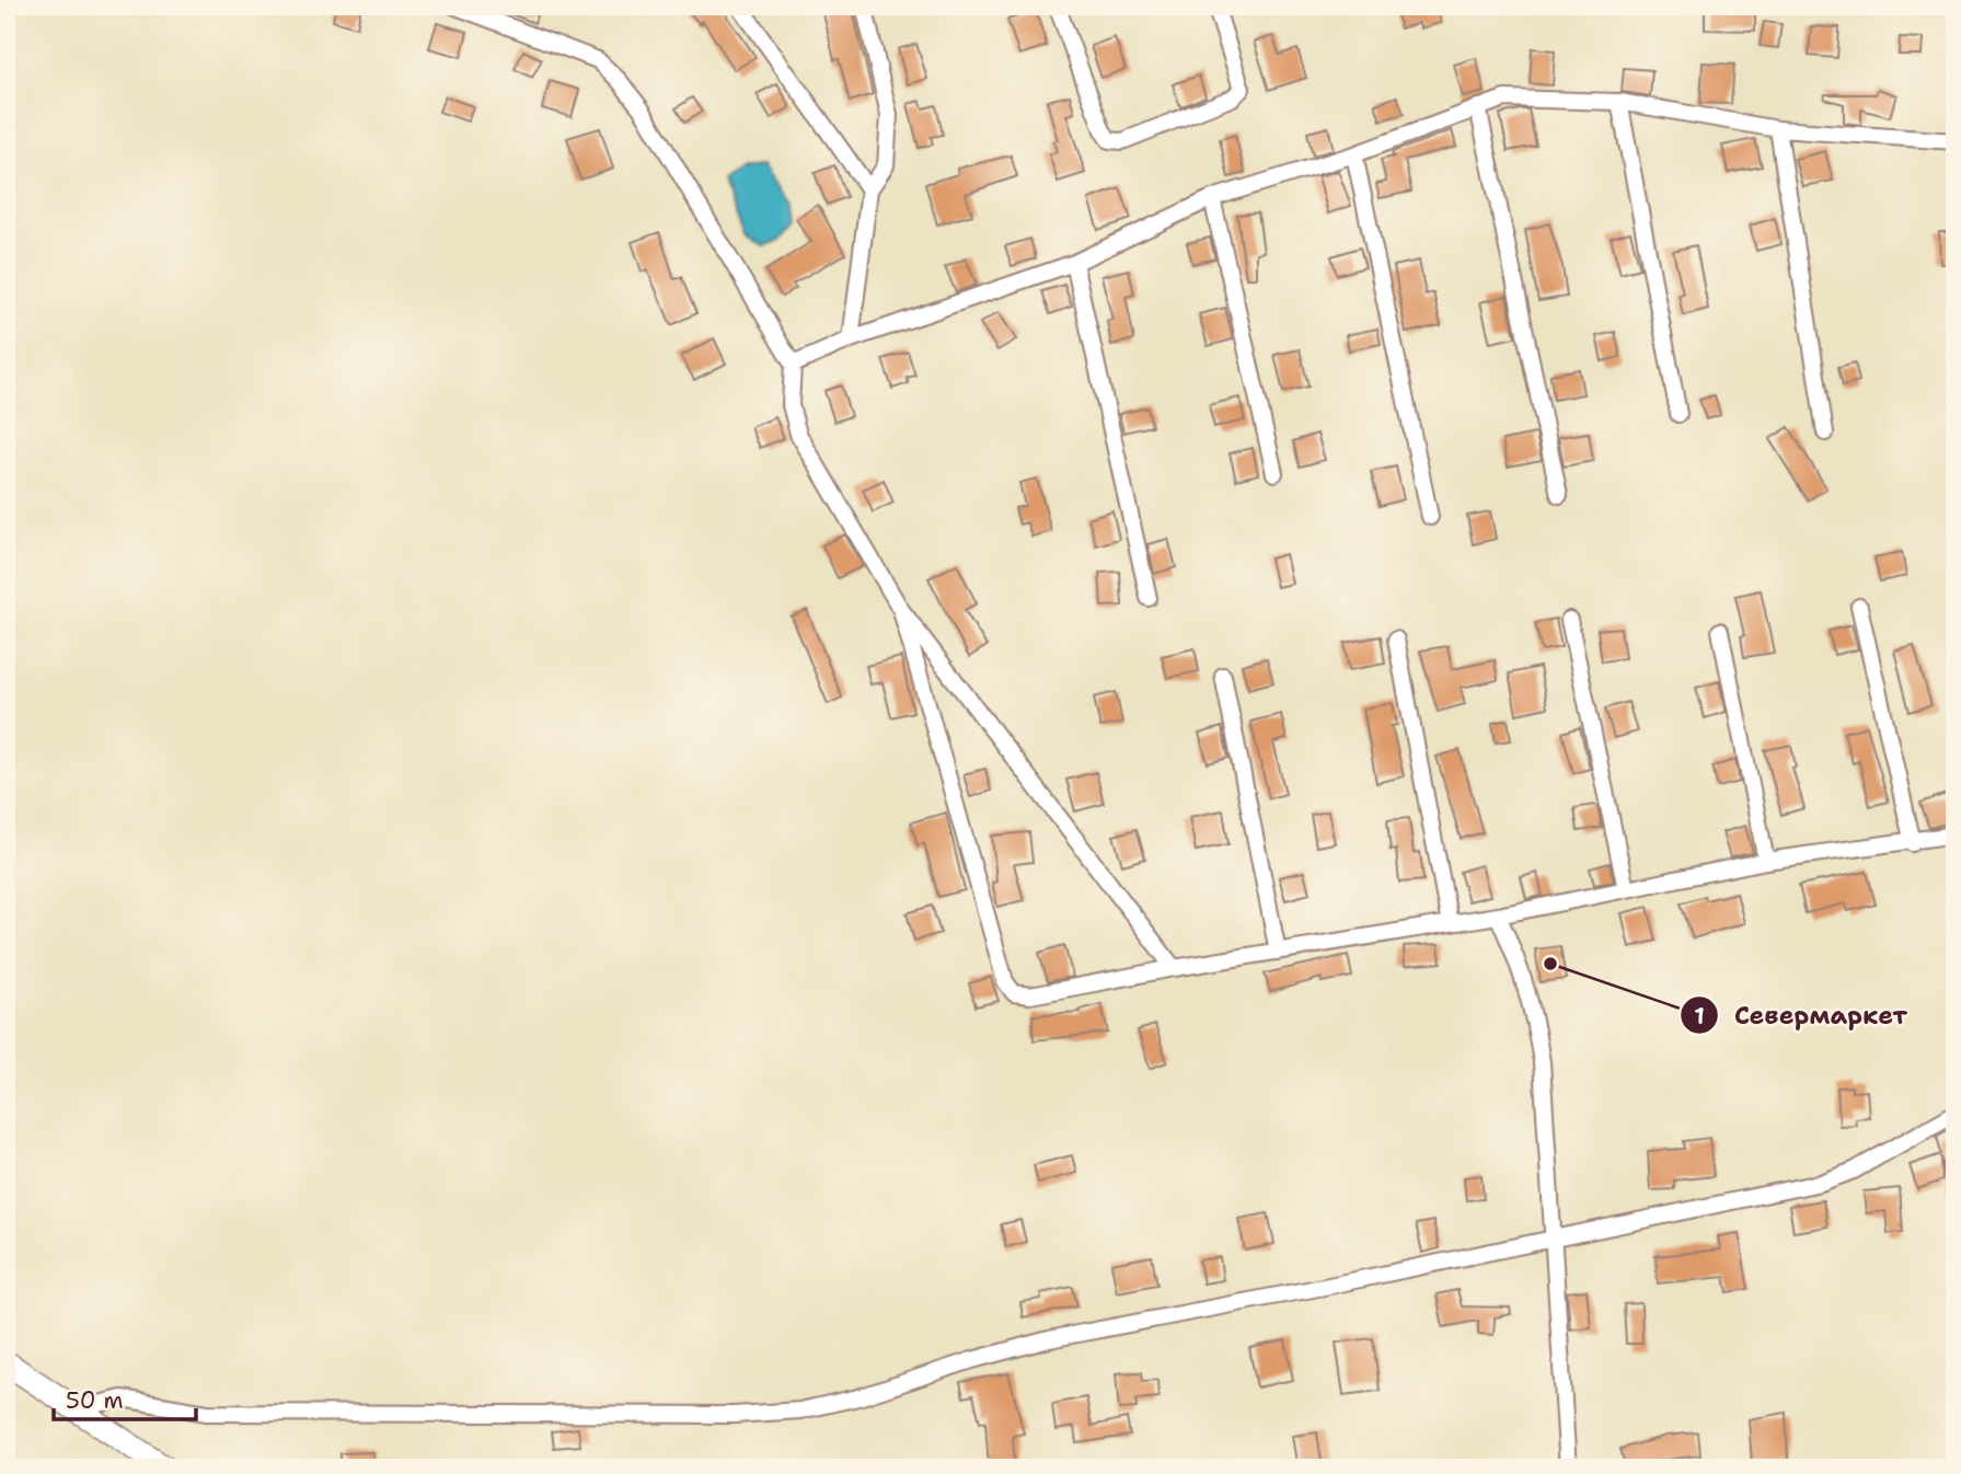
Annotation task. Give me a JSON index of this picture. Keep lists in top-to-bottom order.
{
  "places": ["Севермаркет"],
  "scale_bar": "50 m"
}
